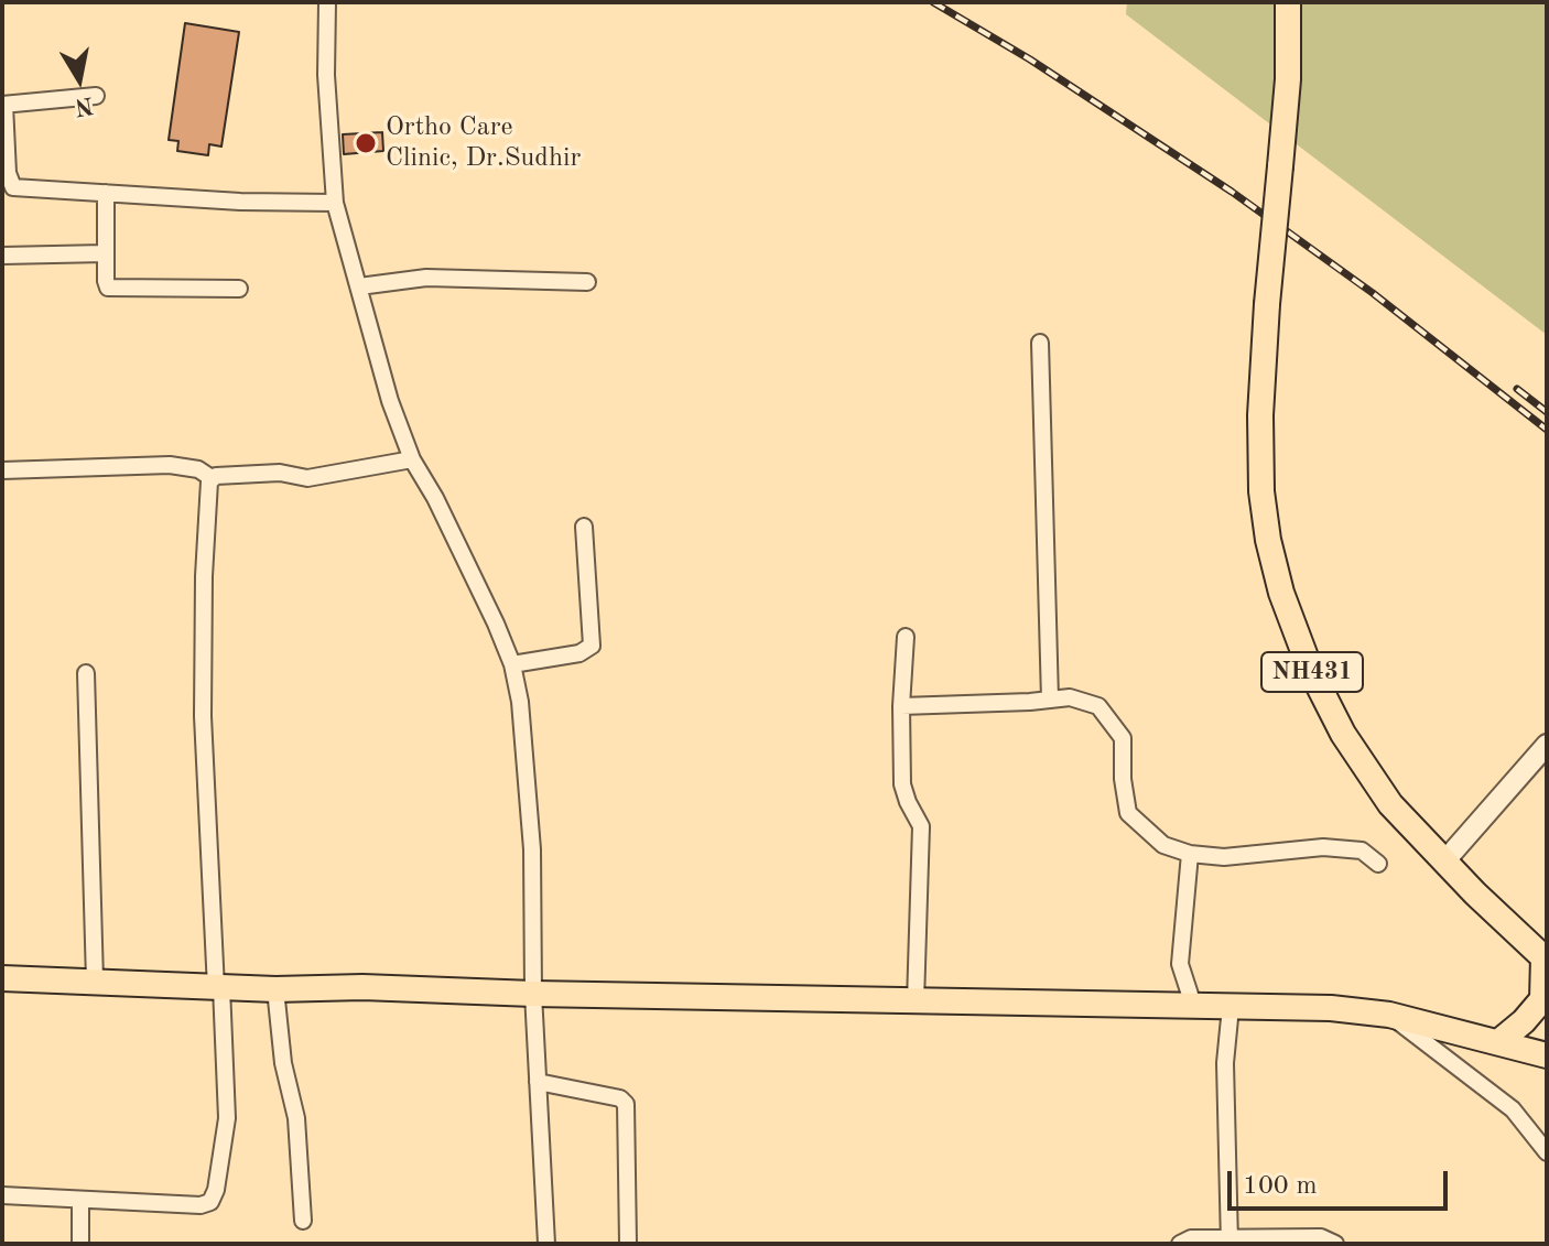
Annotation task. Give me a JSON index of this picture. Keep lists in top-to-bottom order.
{
  "streets": {
    "main road": ["NH431"]
  },
  "places": ["Ortho Care Clinic, Dr.Sudhir"],
  "scale_bar": "100 m",
  "north": "bottom"
}
